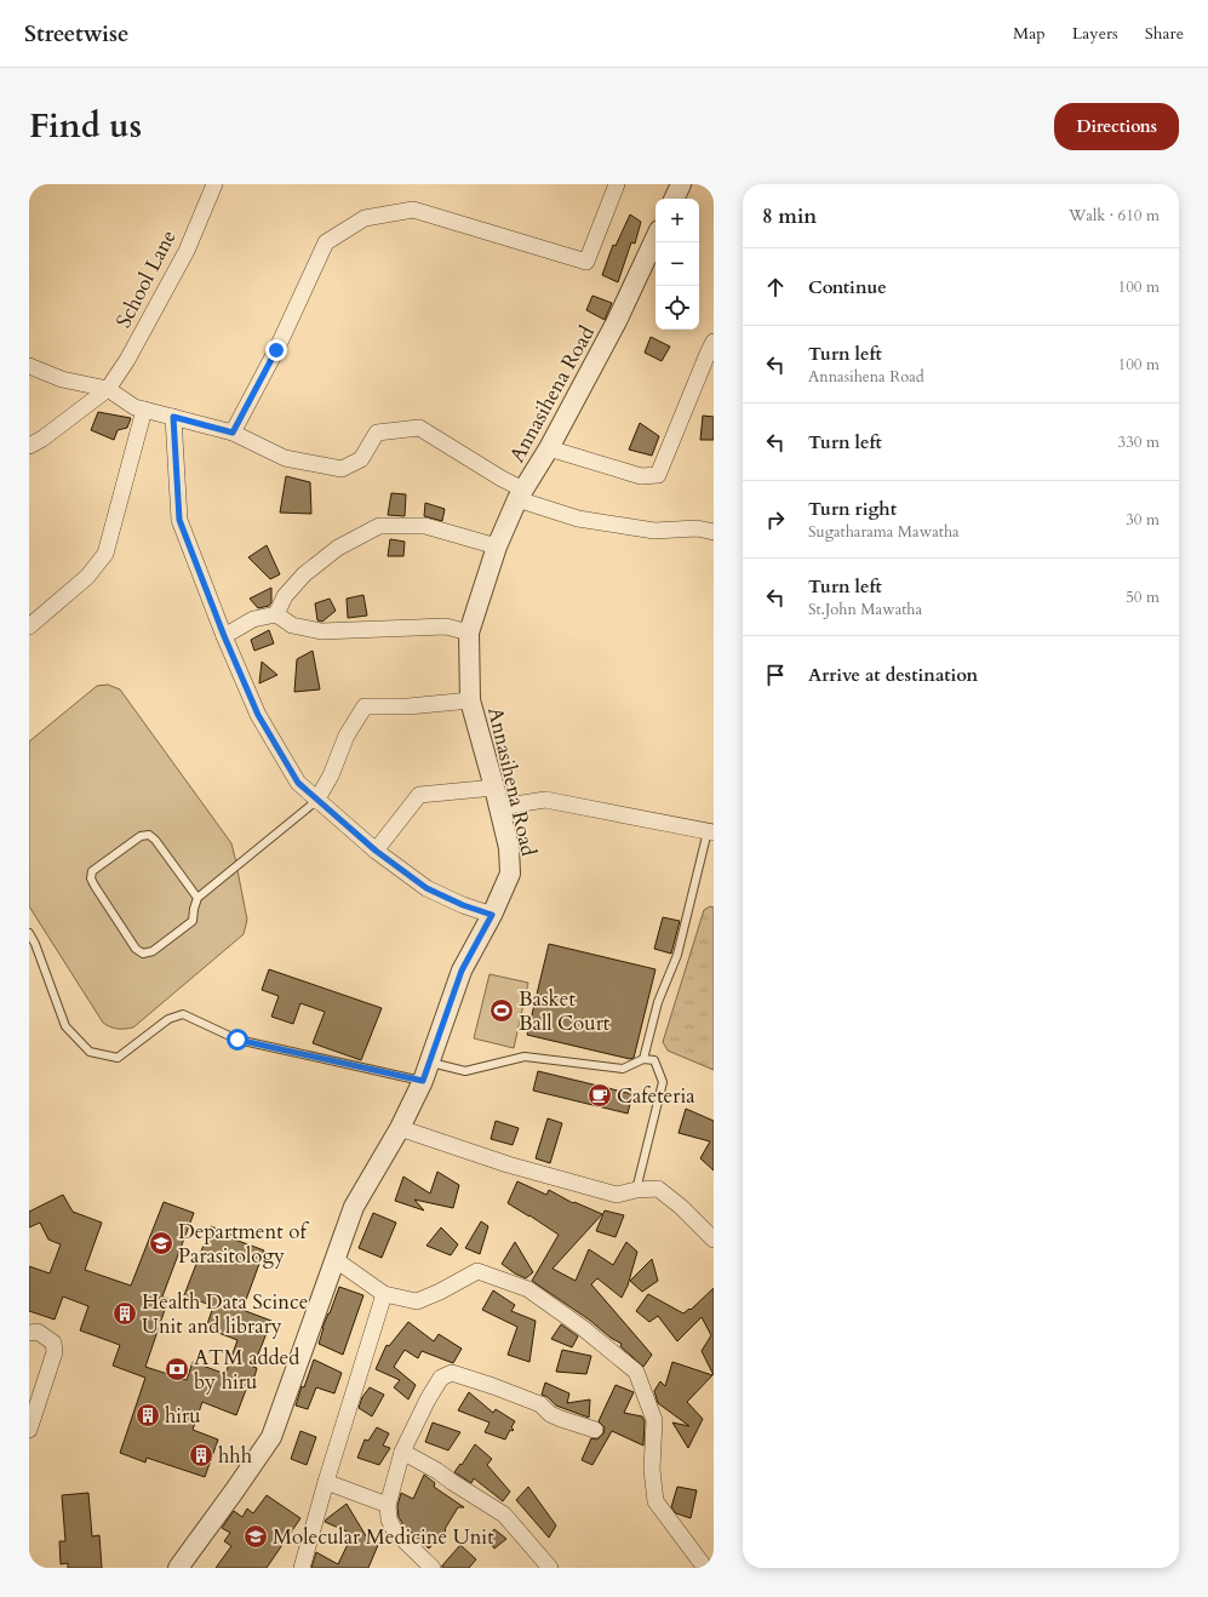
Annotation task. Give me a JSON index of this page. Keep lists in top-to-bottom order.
{
  "streets": {
    "street": ["School Lane", "Annasihena Road"]
  },
  "places": {
    "sports": ["Basket Ball Court"],
    "cafe": ["Cafeteria"],
    "school or university": ["Department of Parasitology", "Molecular Medicine Unit"],
    "building": ["Health Data Scince Unit and library", "hiru", "hhh"],
    "bank": ["ATM added by hiru"]
  },
  "page": {
    "header": "Streetwise",
    "nav": ["Map", "Layers", "Share"],
    "title": "Find us",
    "buttons": "Directions",
    "heading": ["8 min", "Walk · 610 m"],
    "map_buttons": ["+", "−"],
    "list": [
      ["Continue", "100 m"],
      ["Turn left", "Annasihena Road", "100 m"],
      ["Turn left", "330 m"],
      ["Turn right", "Sugatharama Mawatha", "30 m"],
      ["Turn left", "St.John Mawatha", "50 m"],
      "Arrive at destination"
    ]
  }
}
